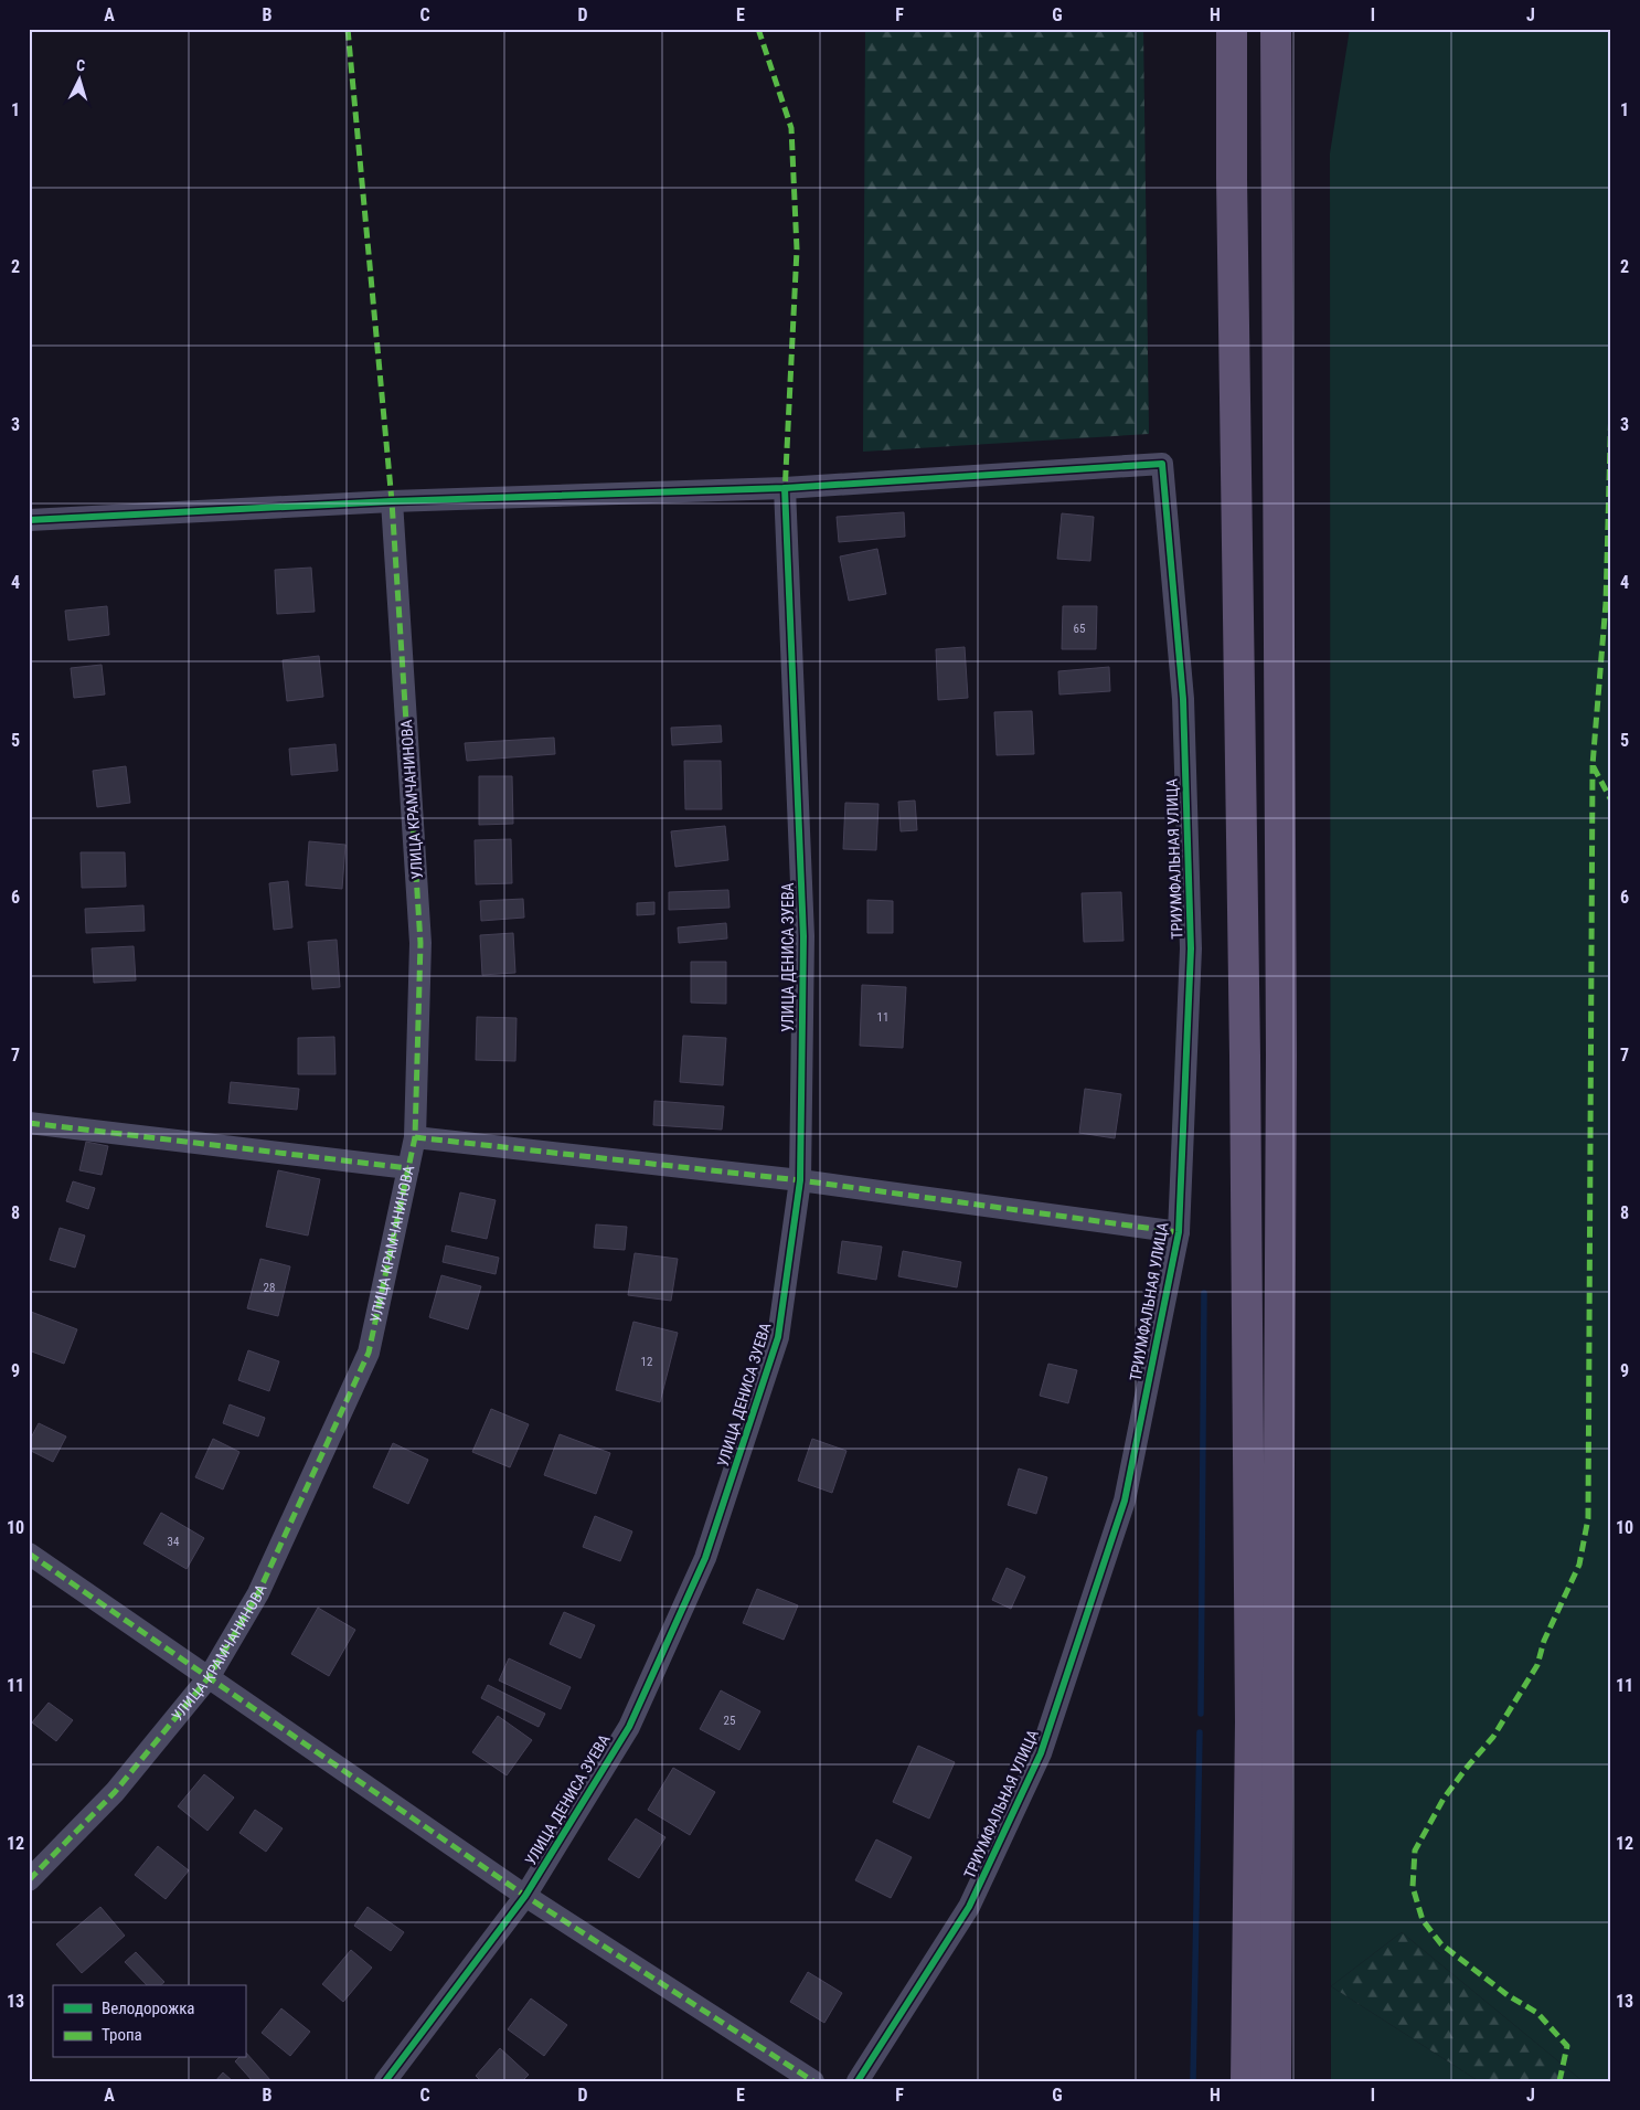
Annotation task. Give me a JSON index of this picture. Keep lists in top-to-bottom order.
{
  "streets": {
    "street": ["УЛИЦА КРАМЧАНИНОВА", "ТРИУМФАЛЬНАЯ УЛИЦА", "УЛИЦА ДЕНИСА ЗУЕВА"]
  },
  "crossings": [
    ["ТРИУМФАЛЬНАЯ УЛИЦА", "УЛИЦА ДЕНИСА ЗУЕВА"]
  ],
  "house_numbers": [
    "65",
    "11",
    "28",
    "12",
    "34",
    "25"
  ],
  "legend": ["Велодорожка", "Тропа"],
  "north": "top",
  "grid": {
    "columns": [
      "A",
      "B",
      "C",
      "D",
      "E",
      "F",
      "G",
      "H",
      "I",
      "J"
    ],
    "rows": [
      "1",
      "2",
      "3",
      "4",
      "5",
      "6",
      "7",
      "8",
      "9",
      "10",
      "11",
      "12",
      "13"
    ]
  }
}
